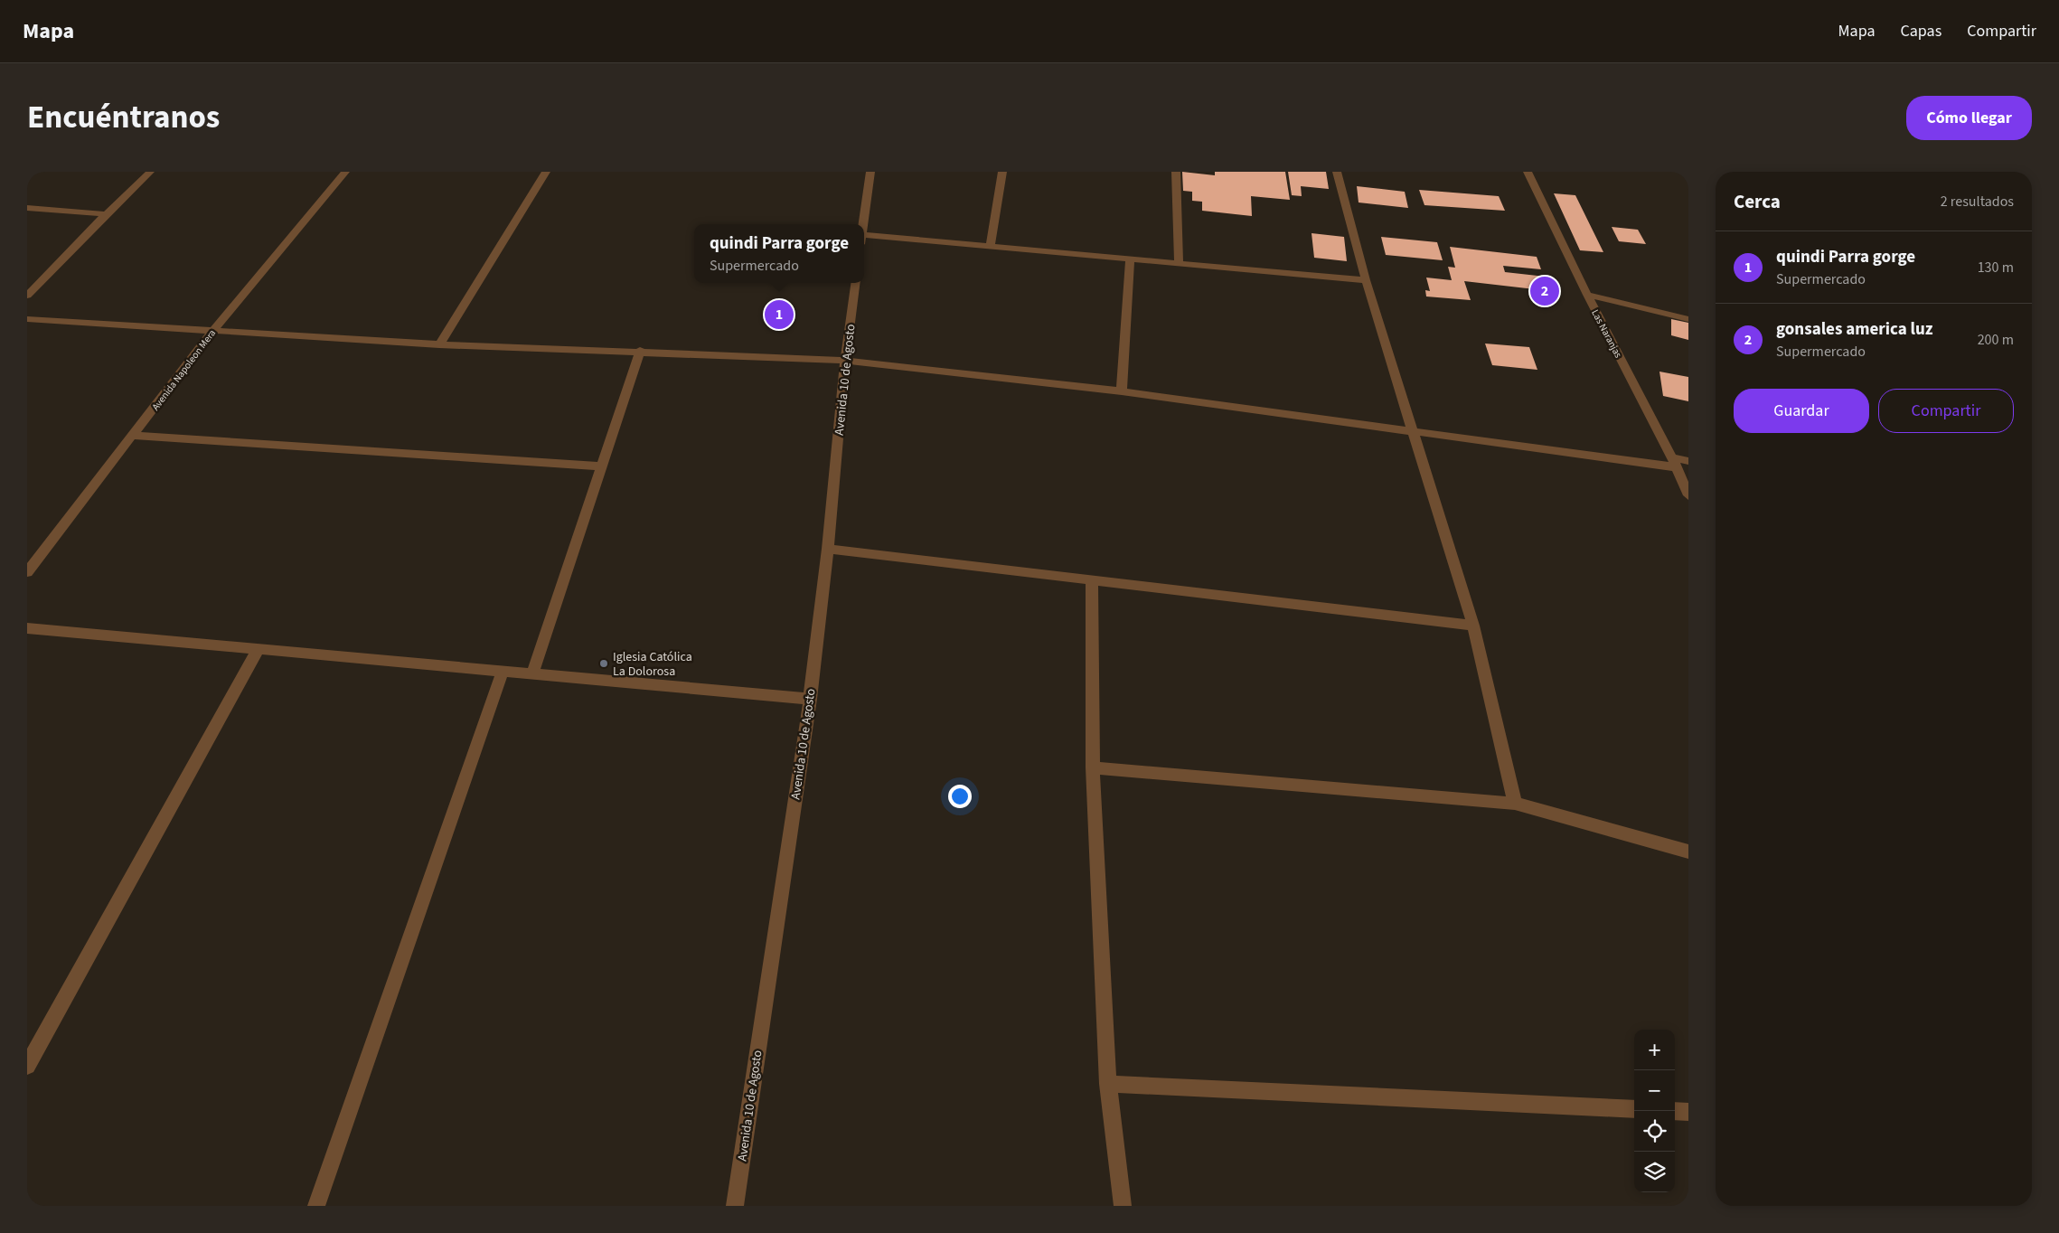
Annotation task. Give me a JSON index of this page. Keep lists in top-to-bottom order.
{
  "streets": {
    "street": ["Las Naranjas", "Avenida Napoleon Mera", "Avenida 10 de Agosto"]
  },
  "places": ["Iglesia Católica La Dolorosa"],
  "page": {
    "header": "Mapa",
    "nav": ["Mapa", "Capas", "Compartir"],
    "title": "Encuéntranos",
    "buttons": [
      "Cómo llegar",
      ["Guardar", "Compartir"]
    ],
    "heading": ["Cerca", "2 resultados"],
    "popup": ["quindi Parra gorge", "Supermercado"],
    "list": [
      {
        "mark": "1",
        "name": "quindi Parra gorge",
        "note": "Supermercado",
        "value": "130 m"
      },
      {
        "mark": "2",
        "name": "gonsales america luz",
        "note": "Supermercado",
        "value": "200 m"
      }
    ],
    "pins": ["2", "1"],
    "map_buttons": ["+", "−"]
  }
}
